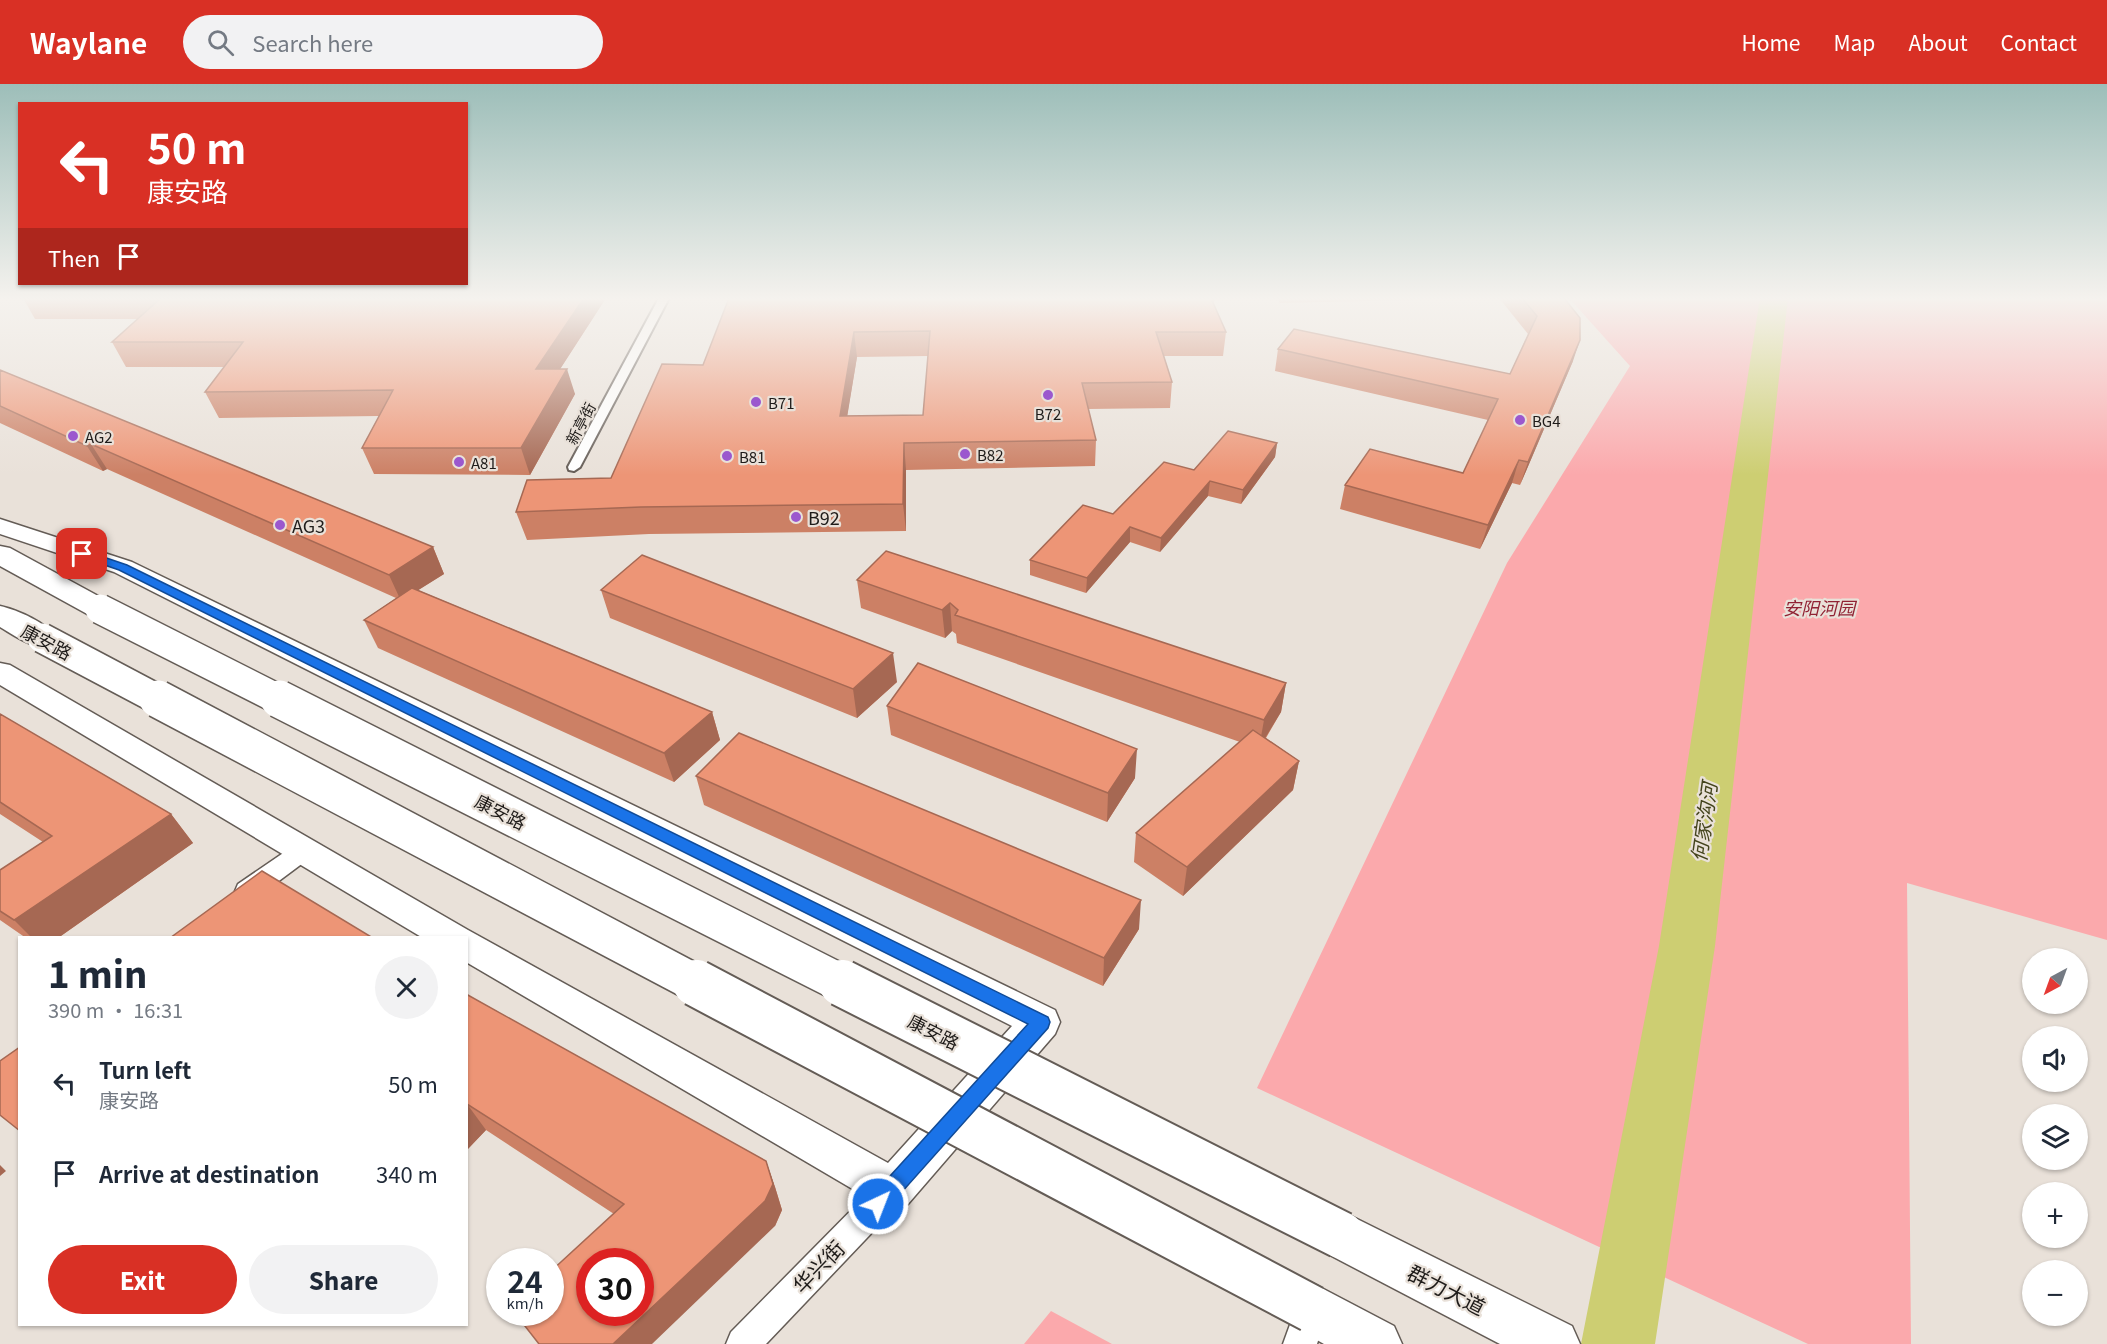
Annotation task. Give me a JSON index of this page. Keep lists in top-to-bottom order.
{
  "streets": {
    "main road": ["康安路", "群力大道"],
    "street": ["新亭街", "华兴街"]
  },
  "crossings": [
    ["康安路", "群力大道"]
  ],
  "water": ["何家沟河"],
  "parks": ["安阳河园"],
  "places": [
    "B72",
    "B71",
    "BG4",
    "AG2",
    "B82",
    "B81",
    "A81",
    "B92",
    "AG3"
  ],
  "north": "bottom left",
  "page": {
    "header": "Waylane",
    "search": "Search here",
    "nav": [
      "Home",
      "Map",
      "About",
      "Contact"
    ],
    "turn": ["50 m", "康安路"],
    "then": "Then",
    "heading": ["1 min", "390 m · 16:31"],
    "map_buttons": ["+", "−"],
    "list": [
      {
        "name": "Turn left",
        "note": "康安路",
        "value": "50 m"
      },
      {
        "name": "Arrive at destination",
        "value": "340 m"
      }
    ],
    "buttons": ["Exit", "Share"],
    "speed": "24 km/h",
    "limit": "30"
  }
}
